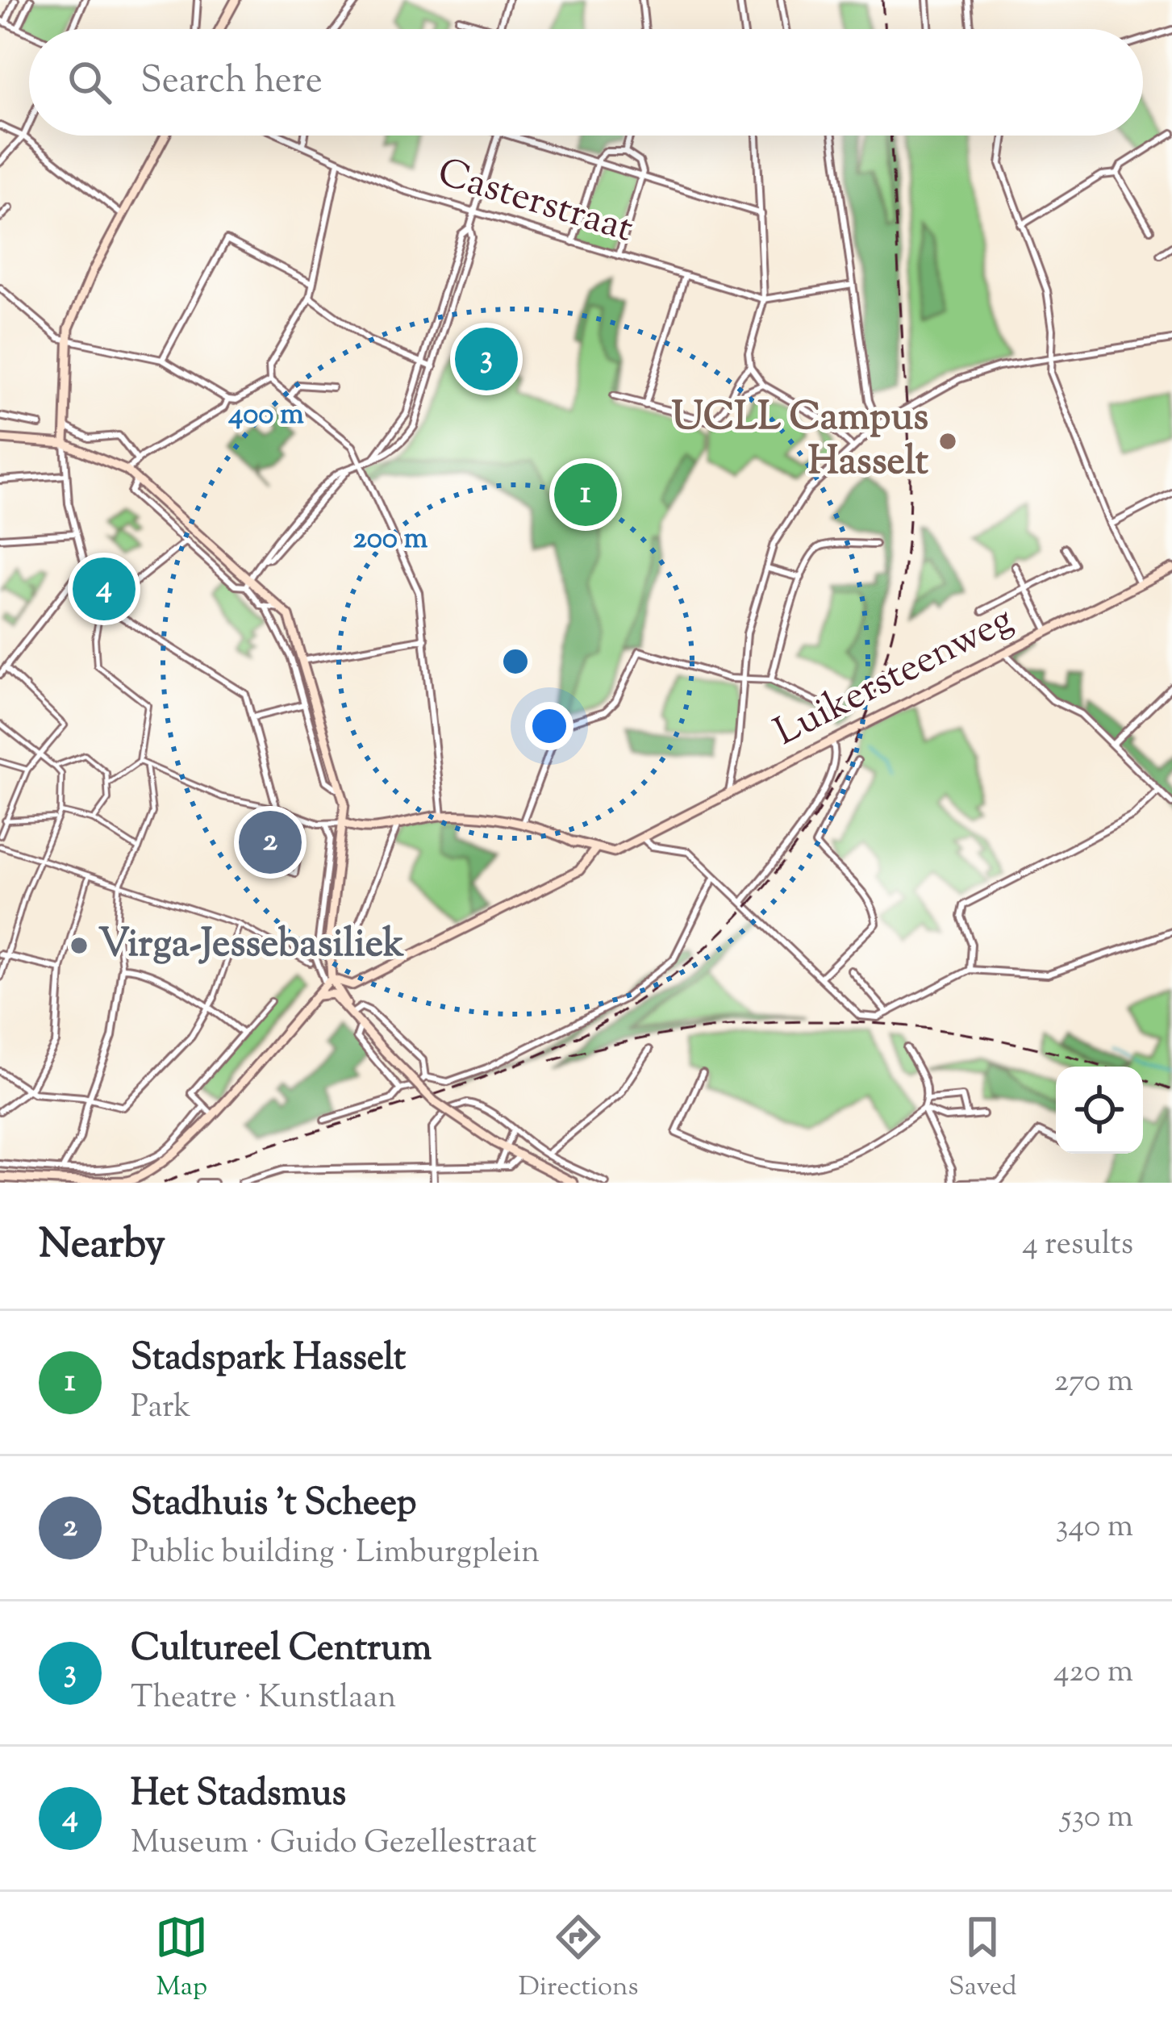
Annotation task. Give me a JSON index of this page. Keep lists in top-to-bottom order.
{
  "streets": {
    "main road": ["Luikersteenweg"],
    "street": ["Casterstraat"]
  },
  "places": ["UCLL Campus Hasselt", "Virga-Jessebasiliek"],
  "page": {
    "search": "Search here",
    "pins": [
      "3",
      "1",
      "4",
      "2"
    ],
    "heading": ["Nearby", "4 results"],
    "list": [
      {
        "mark": "1",
        "name": "Stadspark Hasselt",
        "note": "Park",
        "value": "270 m"
      },
      {
        "mark": "2",
        "name": "Stadhuis 't Scheep",
        "note": "Public building · Limburgplein",
        "value": "340 m"
      },
      {
        "mark": "3",
        "name": "Cultureel Centrum",
        "note": "Theatre · Kunstlaan",
        "value": "420 m"
      },
      {
        "mark": "4",
        "name": "Het Stadsmus",
        "note": "Museum · Guido Gezellestraat",
        "value": "530 m"
      }
    ],
    "nav": ["Map", "Directions", "Saved"]
  },
  "rings": ["400 m", "200 m"]
}
